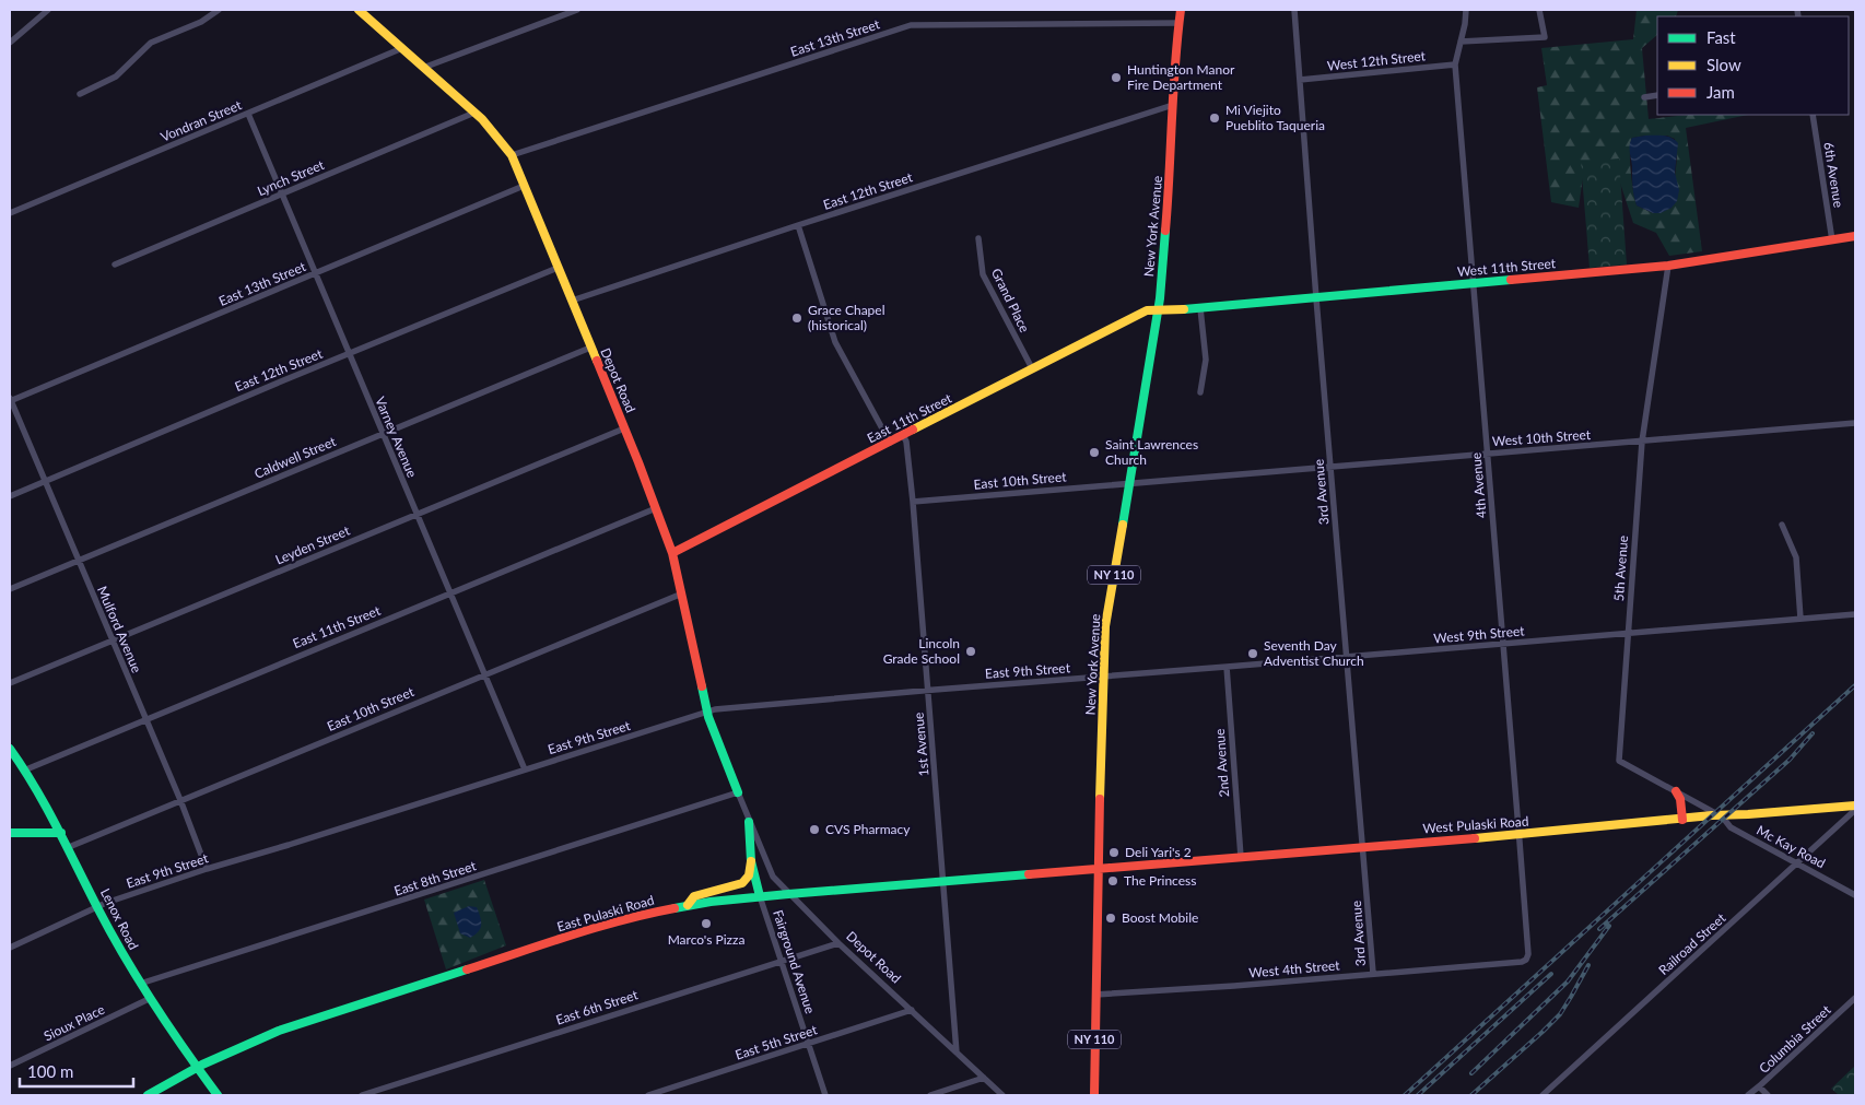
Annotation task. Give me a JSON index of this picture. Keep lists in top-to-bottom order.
{
  "streets": {
    "main road": [
      "New York Avenue",
      "West 11th Street",
      "Depot Road",
      "East 11th Street",
      "NY 110",
      "West Pulaski Road",
      "East Pulaski Road",
      "Lenox Road"
    ],
    "street": [
      "East 13th Street",
      "West 12th Street",
      "Vondran Street",
      "6th Avenue",
      "Lynch Street",
      "East 12th Street",
      "Grand Place",
      "Varney Avenue",
      "West 10th Street",
      "Caldwell Street",
      "East 10th Street",
      "4th Avenue",
      "3rd Avenue",
      "Leyden Street",
      "5th Avenue",
      "Mulford Avenue",
      "West 9th Street",
      "East 9th Street",
      "1st Avenue",
      "2nd Avenue",
      "Mc Kay Road",
      "East 8th Street",
      "Railroad Street",
      "Fairground Avenue",
      "West 4th Street",
      "East 6th Street",
      "Sioux Place",
      "Columbia Street",
      "East 5th Street"
    ]
  },
  "crossings": [
    ["East 13th Street", "New York Avenue"],
    ["East 13th Street", "Depot Road"],
    ["East 13th Street", "Varney Avenue"],
    ["East 13th Street", "Mulford Avenue"],
    ["West 12th Street", "4th Avenue"],
    ["West 12th Street", "3rd Avenue"],
    ["Vondran Street", "Depot Road"],
    ["Vondran Street", "Varney Avenue"],
    ["6th Avenue", "West 11th Street"],
    ["Lynch Street", "Depot Road"],
    ["Lynch Street", "Varney Avenue"],
    ["East 12th Street", "New York Avenue"],
    ["East 12th Street", "Depot Road"],
    ["East 12th Street", "Varney Avenue"],
    ["East 12th Street", "Mulford Avenue"],
    ["New York Avenue", "West 11th Street"],
    ["New York Avenue", "East 11th Street"],
    ["New York Avenue", "West 10th Street"],
    ["New York Avenue", "East 10th Street"],
    ["New York Avenue", "West 9th Street"],
    ["New York Avenue", "East 9th Street"],
    ["New York Avenue", "West Pulaski Road"],
    ["New York Avenue", "East Pulaski Road"],
    ["New York Avenue", "West 4th Street"],
    ["West 11th Street", "East 11th Street"],
    ["West 11th Street", "4th Avenue"],
    ["West 11th Street", "3rd Avenue"],
    ["West 11th Street", "5th Avenue"],
    ["Grand Place", "East 11th Street"],
    ["Depot Road", "East 11th Street"],
    ["Depot Road", "Caldwell Street"],
    ["Depot Road", "East 10th Street"],
    ["Depot Road", "Leyden Street"],
    ["Depot Road", "East 9th Street"],
    ["Depot Road", "1st Avenue"],
    ["Depot Road", "East 8th Street"],
    ["Depot Road", "East Pulaski Road"],
    ["Depot Road", "Fairground Avenue"],
    ["Depot Road", "East 6th Street"],
    ["Depot Road", "East 5th Street"],
    ["East 11th Street", "Varney Avenue"],
    ["East 11th Street", "Mulford Avenue"],
    ["East 11th Street", "1st Avenue"],
    ["East 11th Street", "Lenox Road"],
    ["Varney Avenue", "Caldwell Street"],
    ["Varney Avenue", "East 10th Street"],
    ["Varney Avenue", "Leyden Street"],
    ["Varney Avenue", "East 9th Street"],
    ["West 10th Street", "East 10th Street"],
    ["West 10th Street", "4th Avenue"],
    ["West 10th Street", "3rd Avenue"],
    ["West 10th Street", "5th Avenue"],
    ["Caldwell Street", "Mulford Avenue"],
    ["East 10th Street", "Mulford Avenue"],
    ["East 10th Street", "1st Avenue"],
    ["East 10th Street", "Lenox Road"],
    ["4th Avenue", "West 9th Street"],
    ["4th Avenue", "West Pulaski Road"],
    ["4th Avenue", "West 4th Street"],
    ["3rd Avenue", "West 9th Street"],
    ["3rd Avenue", "West Pulaski Road"],
    ["3rd Avenue", "West 4th Street"],
    ["Leyden Street", "Mulford Avenue"],
    ["5th Avenue", "West 9th Street"],
    ["5th Avenue", "West Pulaski Road"],
    ["5th Avenue", "Mc Kay Road"],
    ["Mulford Avenue", "East 9th Street"],
    ["West 9th Street", "East 9th Street"],
    ["West 9th Street", "2nd Avenue"],
    ["East 9th Street", "1st Avenue"],
    ["East 9th Street", "Lenox Road"],
    ["1st Avenue", "East Pulaski Road"],
    ["2nd Avenue", "West Pulaski Road"],
    ["West Pulaski Road", "Mc Kay Road"],
    ["West Pulaski Road", "East Pulaski Road"],
    ["Mc Kay Road", "Railroad Street"],
    ["East 8th Street", "Lenox Road"],
    ["East Pulaski Road", "Lenox Road"],
    ["East Pulaski Road", "Fairground Avenue"],
    ["Lenox Road", "Sioux Place"],
    ["Fairground Avenue", "East 6th Street"],
    ["Fairground Avenue", "East 5th Street"]
  ],
  "places": [
    "Huntington Manor Fire Department",
    "Mi Viejito Pueblito Taqueria",
    "Grace Chapel (historical)",
    "Saint Lawrences Church",
    "Lincoln Grade School",
    "Seventh Day Adventist Church",
    "CVS Pharmacy",
    "Deli Yari's 2",
    "The Princess",
    "Boost Mobile",
    "Marco's Pizza"
  ],
  "legend": ["Fast", "Slow", "Jam"],
  "scale_bar": "100 m"
}
